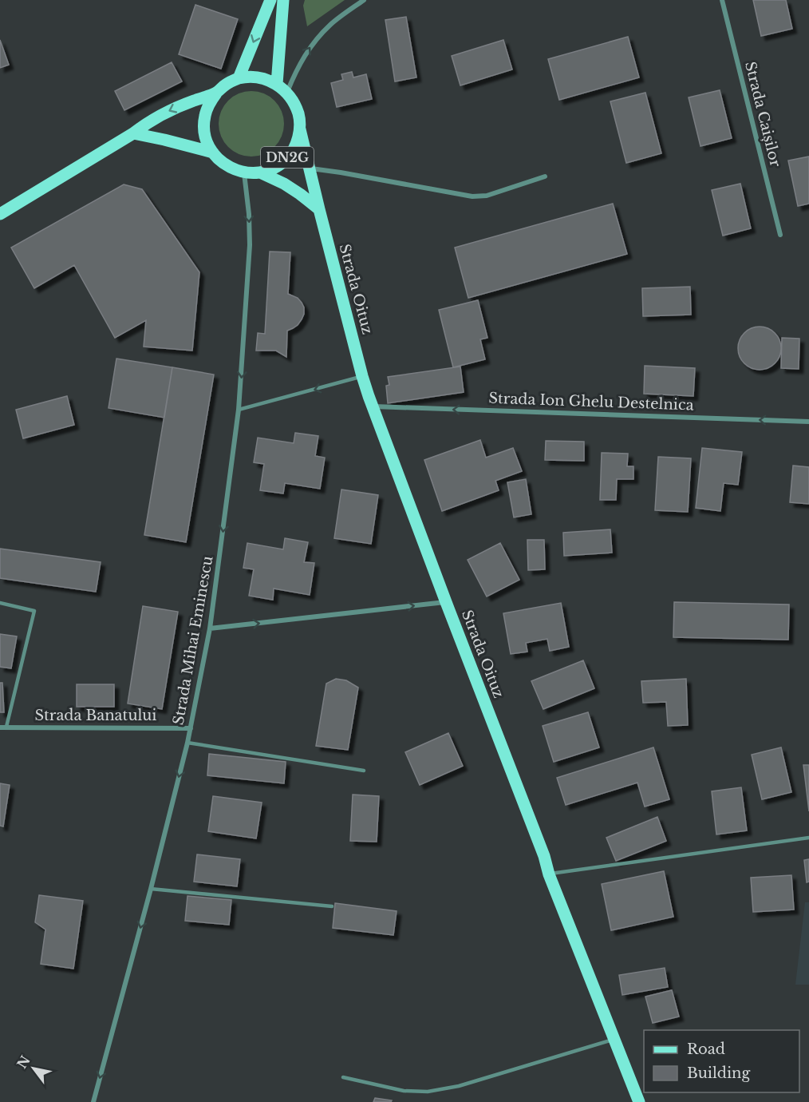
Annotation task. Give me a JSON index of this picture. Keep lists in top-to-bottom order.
{
  "streets": {
    "main road": ["DN2G", "Strada Oituz"],
    "street": [
      "Strada Caișilor",
      "Strada Ion Ghelu Destelnica",
      "Strada Mihai Eminescu",
      "Strada Banatului"
    ]
  },
  "crossings": [
    ["DN2G", "Strada Oituz"],
    ["DN2G", "Strada Mihai Eminescu"],
    ["Strada Oituz", "Strada Ion Ghelu Destelnica"],
    ["Strada Oituz", "Strada Mihai Eminescu"],
    ["Strada Mihai Eminescu", "Strada Banatului"]
  ],
  "one_way": ["Strada Ion Ghelu Destelnica", "Strada Mihai Eminescu"],
  "legend": ["Road", "Building"],
  "north": "top left"
}
